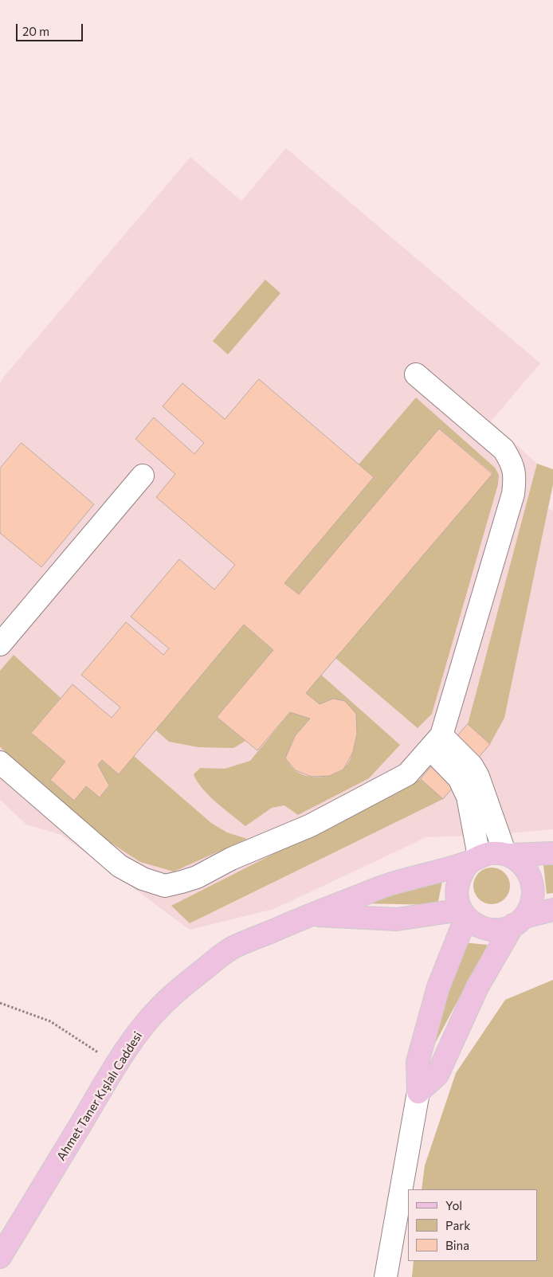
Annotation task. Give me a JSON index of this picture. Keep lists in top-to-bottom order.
{
  "streets": {
    "main road": ["Ahmet Taner Kışlalı Caddesi"]
  },
  "legend": ["Yol", "Park", "Bina"],
  "scale_bar": "20 m"
}
